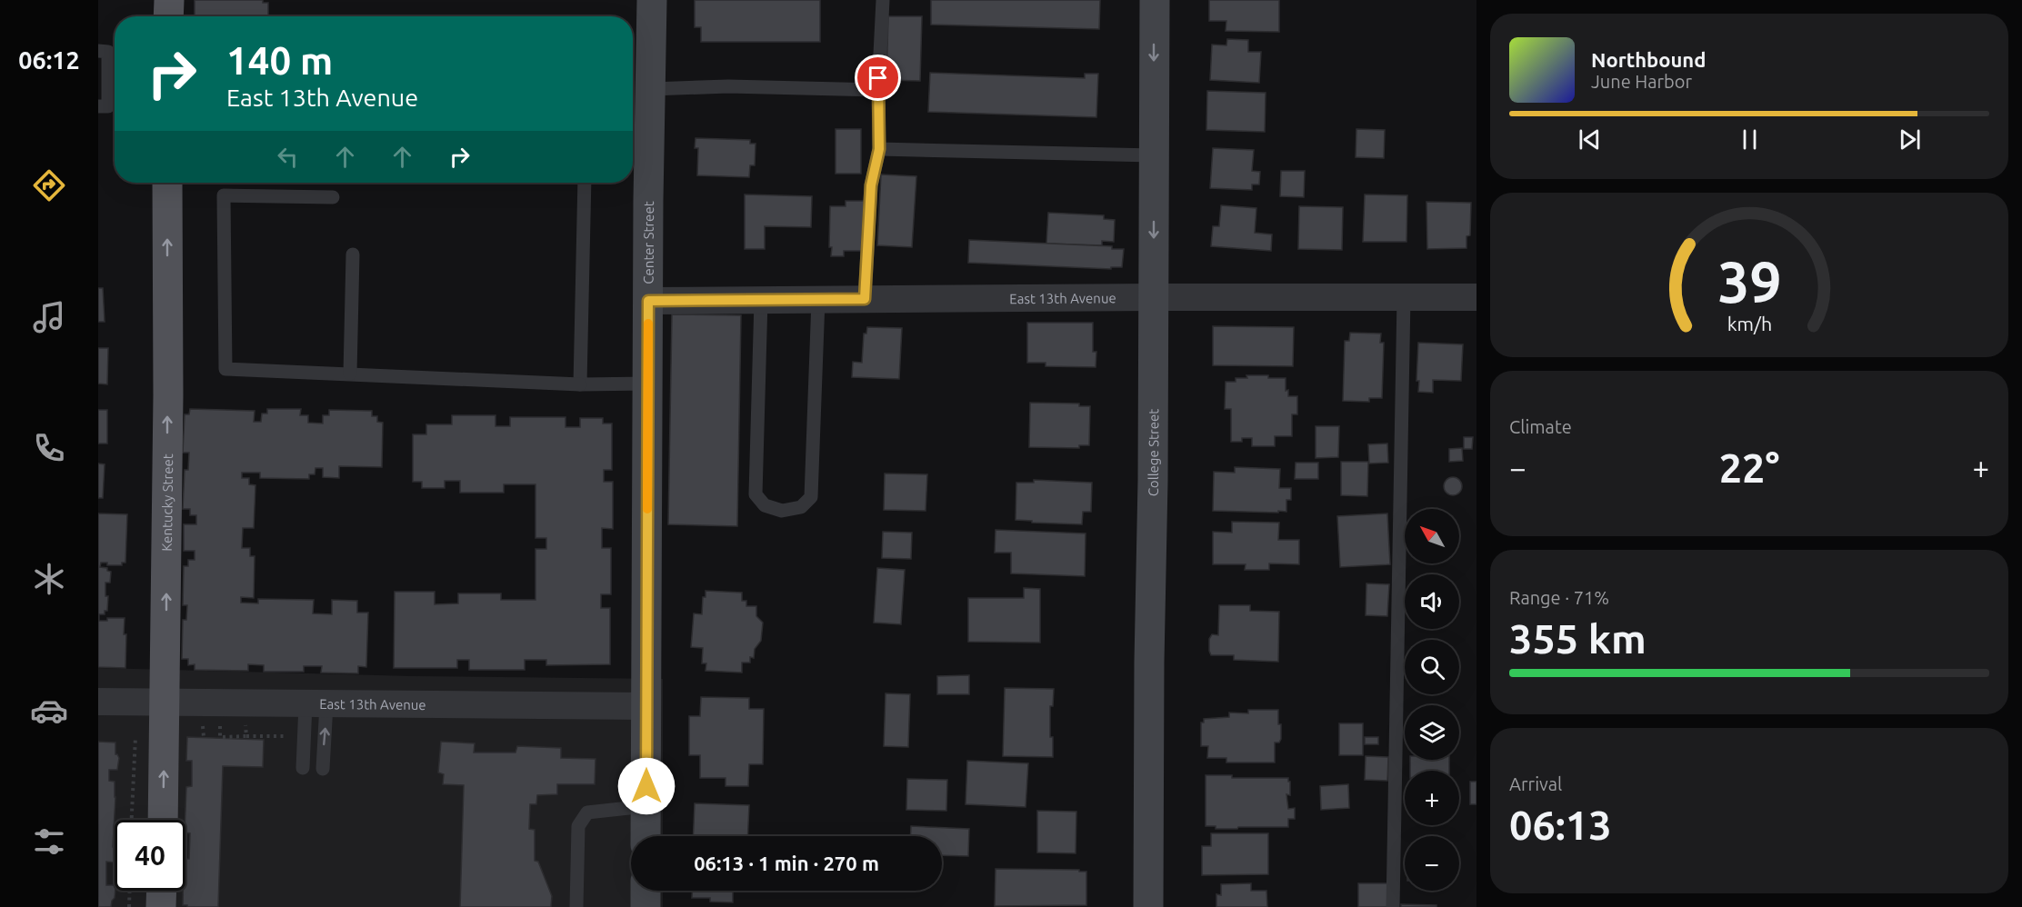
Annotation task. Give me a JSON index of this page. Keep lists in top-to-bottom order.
{
  "streets": {
    "main road": ["Kentucky Street"],
    "street": ["Center Street", "East 13th Avenue", "College Street"]
  },
  "crossings": [
    ["Center Street", "East 13th Avenue"],
    ["East 13th Avenue", "College Street"],
    ["East 13th Avenue", "Kentucky Street"]
  ],
  "one_way": ["Kentucky Street"],
  "north": "top left",
  "page": {
    "tabs": "06:12",
    "turn": ["140 m", "East 13th Avenue"],
    "song": ["Northbound", "June Harbor"],
    "tile": [
      "Climate",
      ["Range · 71%", "355 km"],
      ["Arrival", "06:13"]
    ],
    "heat": ["−", "22°", "+"],
    "map_buttons": ["+", "−"],
    "limit": "40",
    "trip": "06:13 · 1 min · 270 m",
    "gauge": ["39", "km/h"]
  }
}
